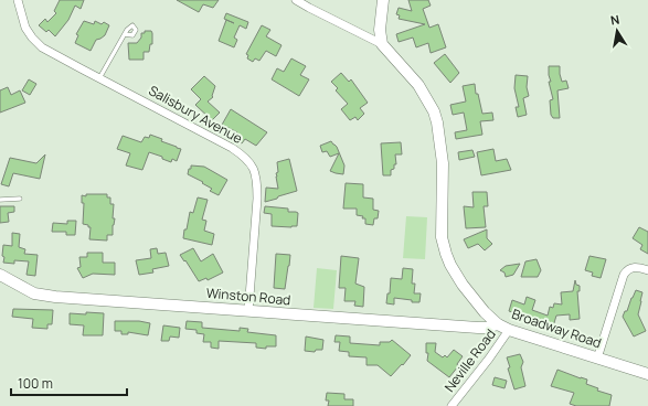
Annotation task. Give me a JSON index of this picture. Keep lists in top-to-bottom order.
{
  "streets": {
    "street": [
      "Salisbury Avenue",
      "Winston Road",
      "Broadway Road",
      "Neville Road"
    ]
  },
  "crossings": [
    ["Salisbury Avenue", "Winston Road"],
    ["Winston Road", "Broadway Road"],
    ["Broadway Road", "Neville Road"]
  ],
  "scale_bar": "100 m",
  "north": "top"
}
